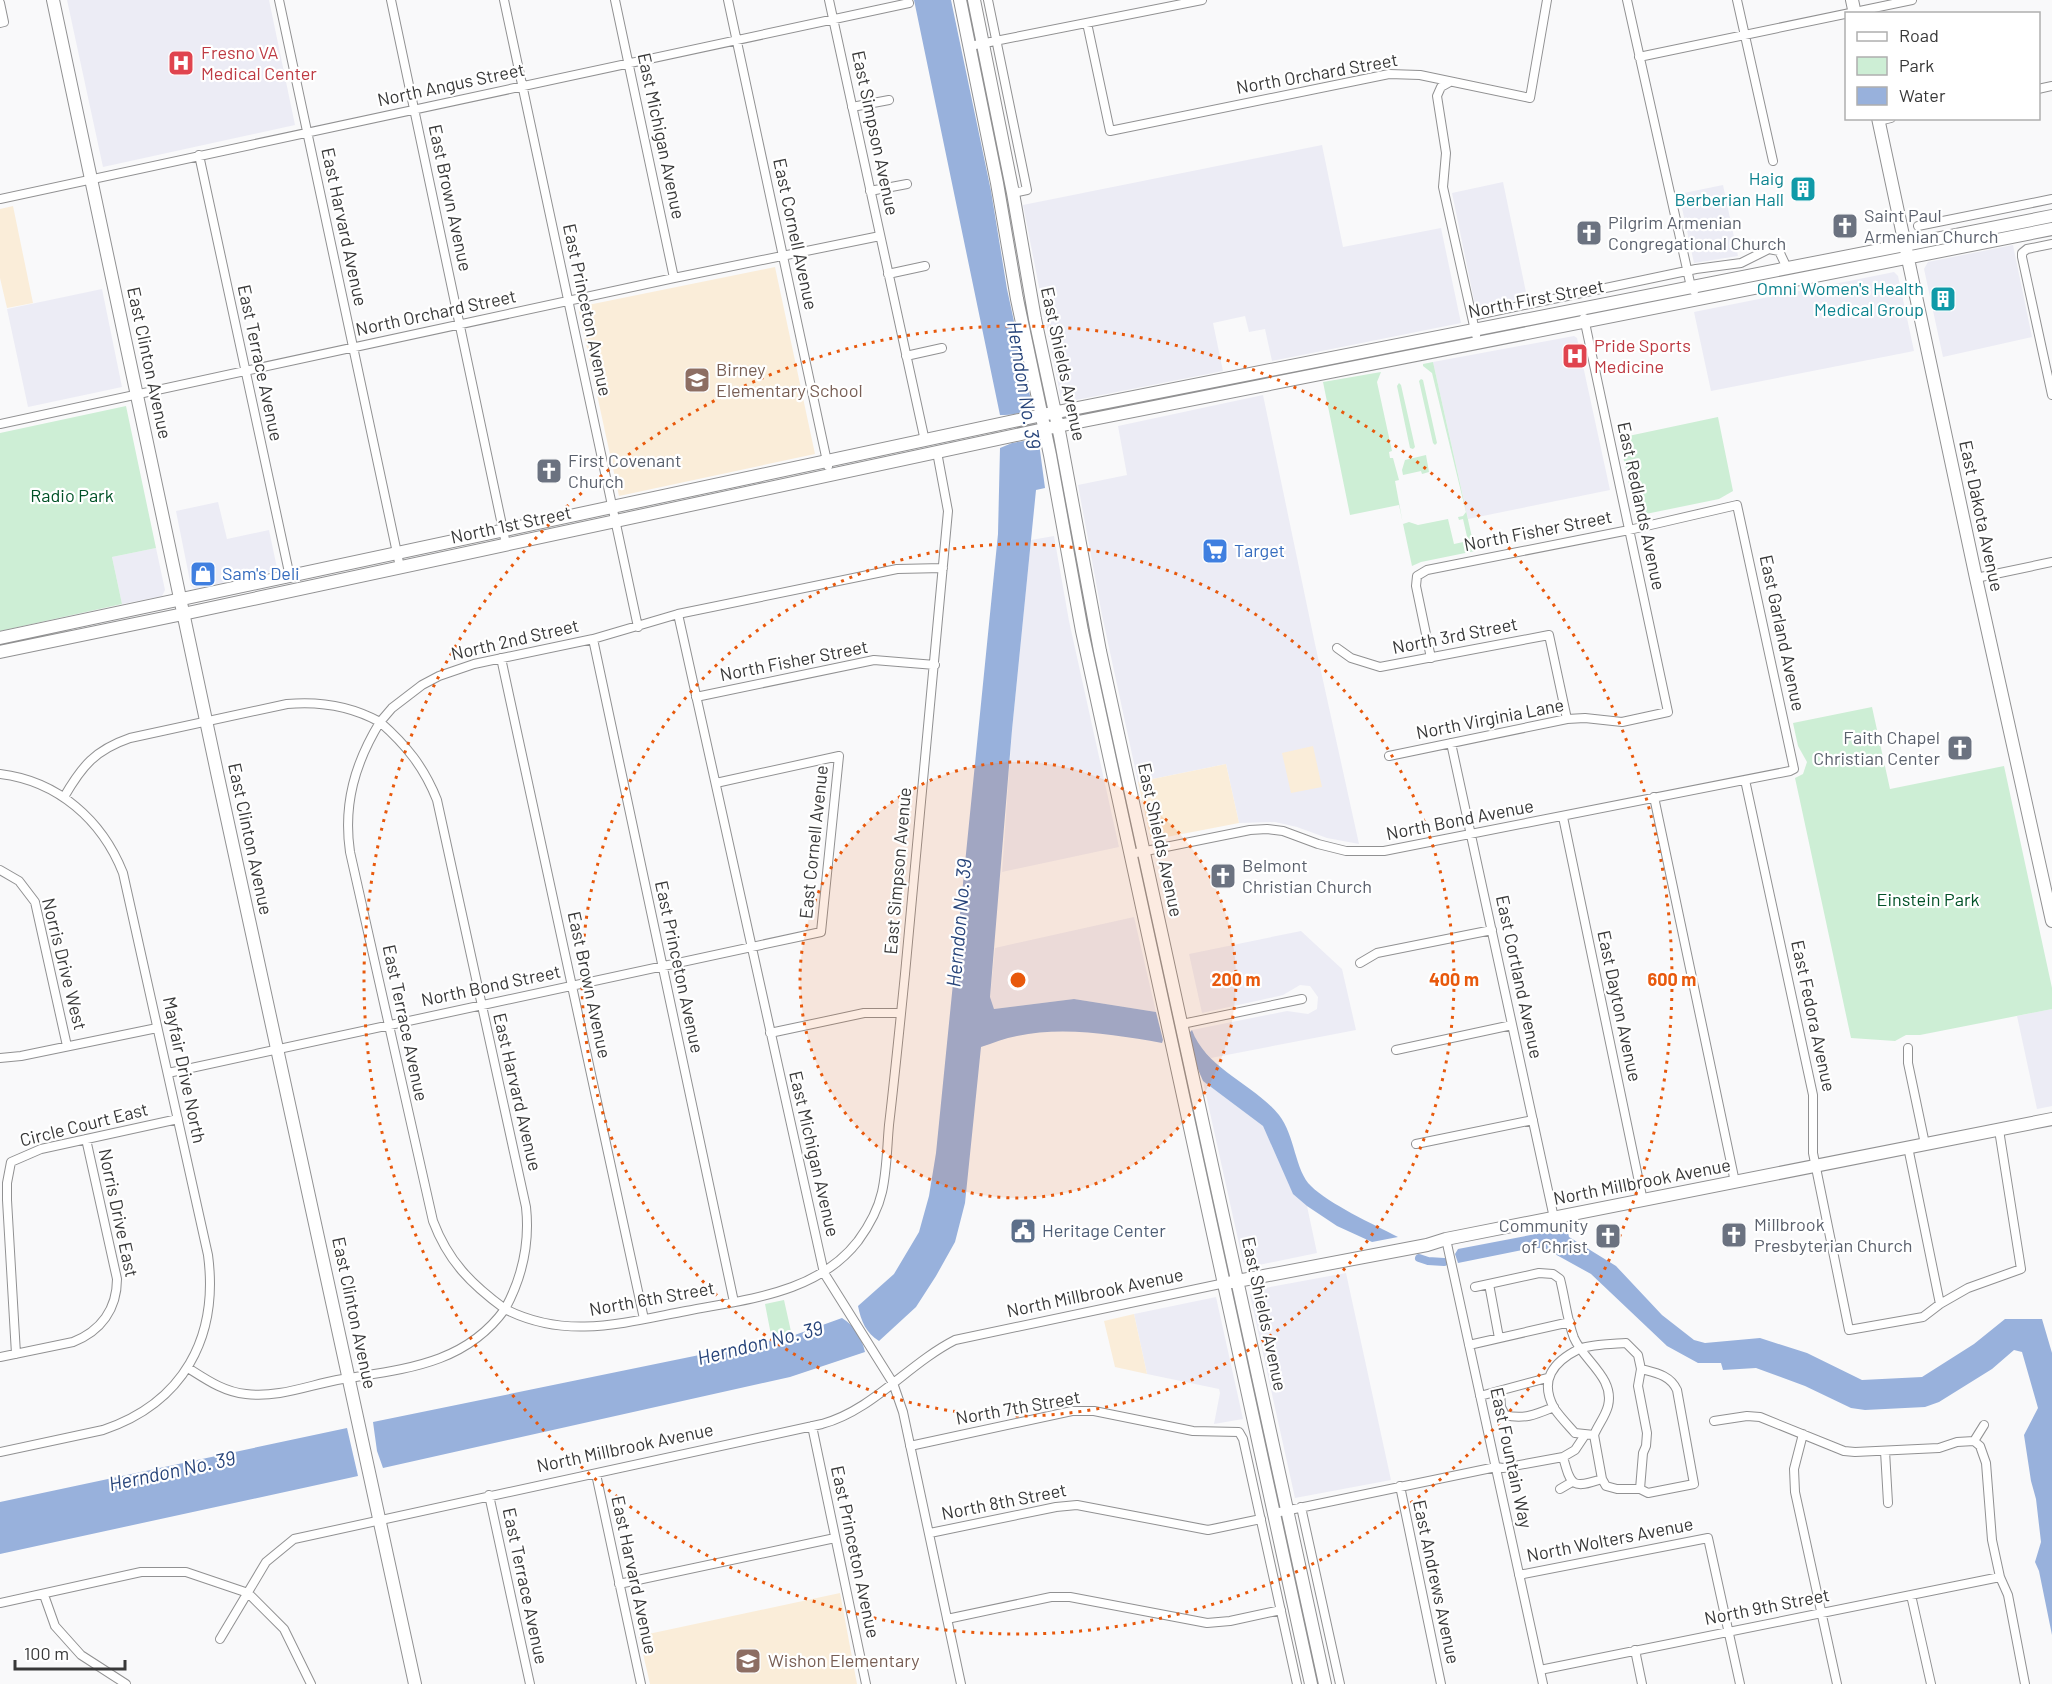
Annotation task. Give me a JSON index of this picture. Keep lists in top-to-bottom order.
{
  "streets": {
    "main road": [
      "North First Street",
      "East Clinton Avenue",
      "East Shields Avenue",
      "East Dakota Avenue",
      "North 1st Street",
      "North Millbrook Avenue"
    ],
    "street": [
      "North Orchard Street",
      "North Angus Street",
      "East Simpson Avenue",
      "East Michigan Avenue",
      "East Brown Avenue",
      "East Harvard Avenue",
      "East Cornell Avenue",
      "East Princeton Avenue",
      "East Terrace Avenue",
      "East Redlands Avenue",
      "North Fisher Street",
      "East Garland Avenue",
      "North 3rd Street",
      "North 2nd Street",
      "North Virginia Lane",
      "North Bond Avenue",
      "Norris Drive West",
      "East Cortland Avenue",
      "North Bond Street",
      "East Dayton Avenue",
      "East Fedora Avenue",
      "Mayfair Drive North",
      "Circle Court East",
      "Norris Drive East",
      "North 6th Street",
      "North 7th Street",
      "East Fountain Way",
      "North 8th Street",
      "North Wolters Avenue",
      "East Andrews Avenue",
      "North 9th Street"
    ]
  },
  "crossings": [
    ["North Orchard Street", "East Simpson Avenue"],
    ["North Orchard Street", "East Michigan Avenue"],
    ["North Orchard Street", "East Brown Avenue"],
    ["North Orchard Street", "East Harvard Avenue"],
    ["North Orchard Street", "East Cornell Avenue"],
    ["North Orchard Street", "East Princeton Avenue"],
    ["North Orchard Street", "East Clinton Avenue"],
    ["North Orchard Street", "East Terrace Avenue"],
    ["North Angus Street", "East Simpson Avenue"],
    ["North Angus Street", "East Michigan Avenue"],
    ["North Angus Street", "East Brown Avenue"],
    ["North Angus Street", "East Harvard Avenue"],
    ["North Angus Street", "East Cornell Avenue"],
    ["North Angus Street", "East Princeton Avenue"],
    ["North Angus Street", "East Clinton Avenue"],
    ["North Angus Street", "East Terrace Avenue"],
    ["East Simpson Avenue", "East Michigan Avenue"],
    ["East Simpson Avenue", "North 1st Street"],
    ["East Simpson Avenue", "North Fisher Street"],
    ["East Simpson Avenue", "North 2nd Street"],
    ["East Simpson Avenue", "North 6th Street"],
    ["East Michigan Avenue", "East Cornell Avenue"],
    ["East Michigan Avenue", "North Fisher Street"],
    ["East Michigan Avenue", "North 2nd Street"],
    ["East Michigan Avenue", "North Bond Street"],
    ["East Michigan Avenue", "North Millbrook Avenue"],
    ["East Michigan Avenue", "North 6th Street"],
    ["East Michigan Avenue", "North 7th Street"],
    ["East Michigan Avenue", "North 8th Street"],
    ["East Brown Avenue", "North 1st Street"],
    ["East Brown Avenue", "North 2nd Street"],
    ["East Brown Avenue", "North Bond Street"],
    ["East Brown Avenue", "North 6th Street"],
    ["East Harvard Avenue", "East Terrace Avenue"],
    ["East Harvard Avenue", "North 1st Street"],
    ["East Harvard Avenue", "North 2nd Street"],
    ["East Harvard Avenue", "North Bond Street"],
    ["East Harvard Avenue", "North Millbrook Avenue"],
    ["East Harvard Avenue", "North 6th Street"],
    ["East Cornell Avenue", "North 1st Street"],
    ["East Cornell Avenue", "North Bond Street"],
    ["North First Street", "East Shields Avenue"],
    ["North First Street", "East Redlands Avenue"],
    ["North First Street", "East Dakota Avenue"],
    ["North First Street", "North 1st Street"],
    ["East Princeton Avenue", "North 1st Street"],
    ["East Princeton Avenue", "North 2nd Street"],
    ["East Princeton Avenue", "North Bond Street"],
    ["East Princeton Avenue", "North Millbrook Avenue"],
    ["East Princeton Avenue", "North 6th Street"],
    ["East Clinton Avenue", "North 1st Street"],
    ["East Clinton Avenue", "North Bond Street"],
    ["East Clinton Avenue", "North Millbrook Avenue"],
    ["East Terrace Avenue", "North 1st Street"],
    ["East Terrace Avenue", "North 2nd Street"],
    ["East Terrace Avenue", "North Bond Street"],
    ["East Terrace Avenue", "North Millbrook Avenue"],
    ["East Terrace Avenue", "North 6th Street"],
    ["East Shields Avenue", "North Bond Avenue"],
    ["East Shields Avenue", "North Millbrook Avenue"],
    ["East Redlands Avenue", "North Fisher Street"],
    ["East Redlands Avenue", "North Virginia Lane"],
    ["North Fisher Street", "East Garland Avenue"],
    ["North Fisher Street", "North 3rd Street"],
    ["East Garland Avenue", "North Bond Avenue"],
    ["North 3rd Street", "North Virginia Lane"],
    ["North Virginia Lane", "East Cortland Avenue"],
    ["North Bond Avenue", "East Cortland Avenue"],
    ["North Bond Avenue", "East Dayton Avenue"],
    ["North Bond Avenue", "East Fedora Avenue"],
    ["East Cortland Avenue", "North Millbrook Avenue"],
    ["North Bond Street", "Mayfair Drive North"],
    ["East Dayton Avenue", "North Millbrook Avenue"],
    ["East Fedora Avenue", "North Millbrook Avenue"],
    ["Mayfair Drive North", "Circle Court East"],
    ["Circle Court East", "Norris Drive East"],
    ["North Millbrook Avenue", "East Fountain Way"],
    ["North 7th Street", "North 8th Street"],
    ["East Fountain Way", "North Wolters Avenue"],
    ["East Fountain Way", "North 9th Street"],
    ["North Wolters Avenue", "North 9th Street"]
  ],
  "water": ["Herndon No. 39"],
  "parks": ["Radio Park", "Einstein Park"],
  "places": {
    "hospital": ["Fresno VA Medical Center", "Pride Sports Medicine"],
    "building": ["Haig Berberian Hall", "Omni Women's Health Medical Group"],
    "church": [
      "Saint Paul Armenian Church",
      "Pilgrim Armenian Congregational Church",
      "First Covenant Church",
      "Faith Chapel Christian Center",
      "Belmont Christian Church",
      "Millbrook Presbyterian Church",
      "Community of Christ"
    ],
    "school or university": ["Birney Elementary School", "Wishon Elementary"],
    "supermarket": ["Target"],
    "shop": ["Sam's Deli"],
    "public building": ["Heritage Center"]
  },
  "legend": ["Road", "Park", "Water"],
  "scale_bar": "100 m",
  "rings": ["200 m", "400 m", "600 m"]
}
